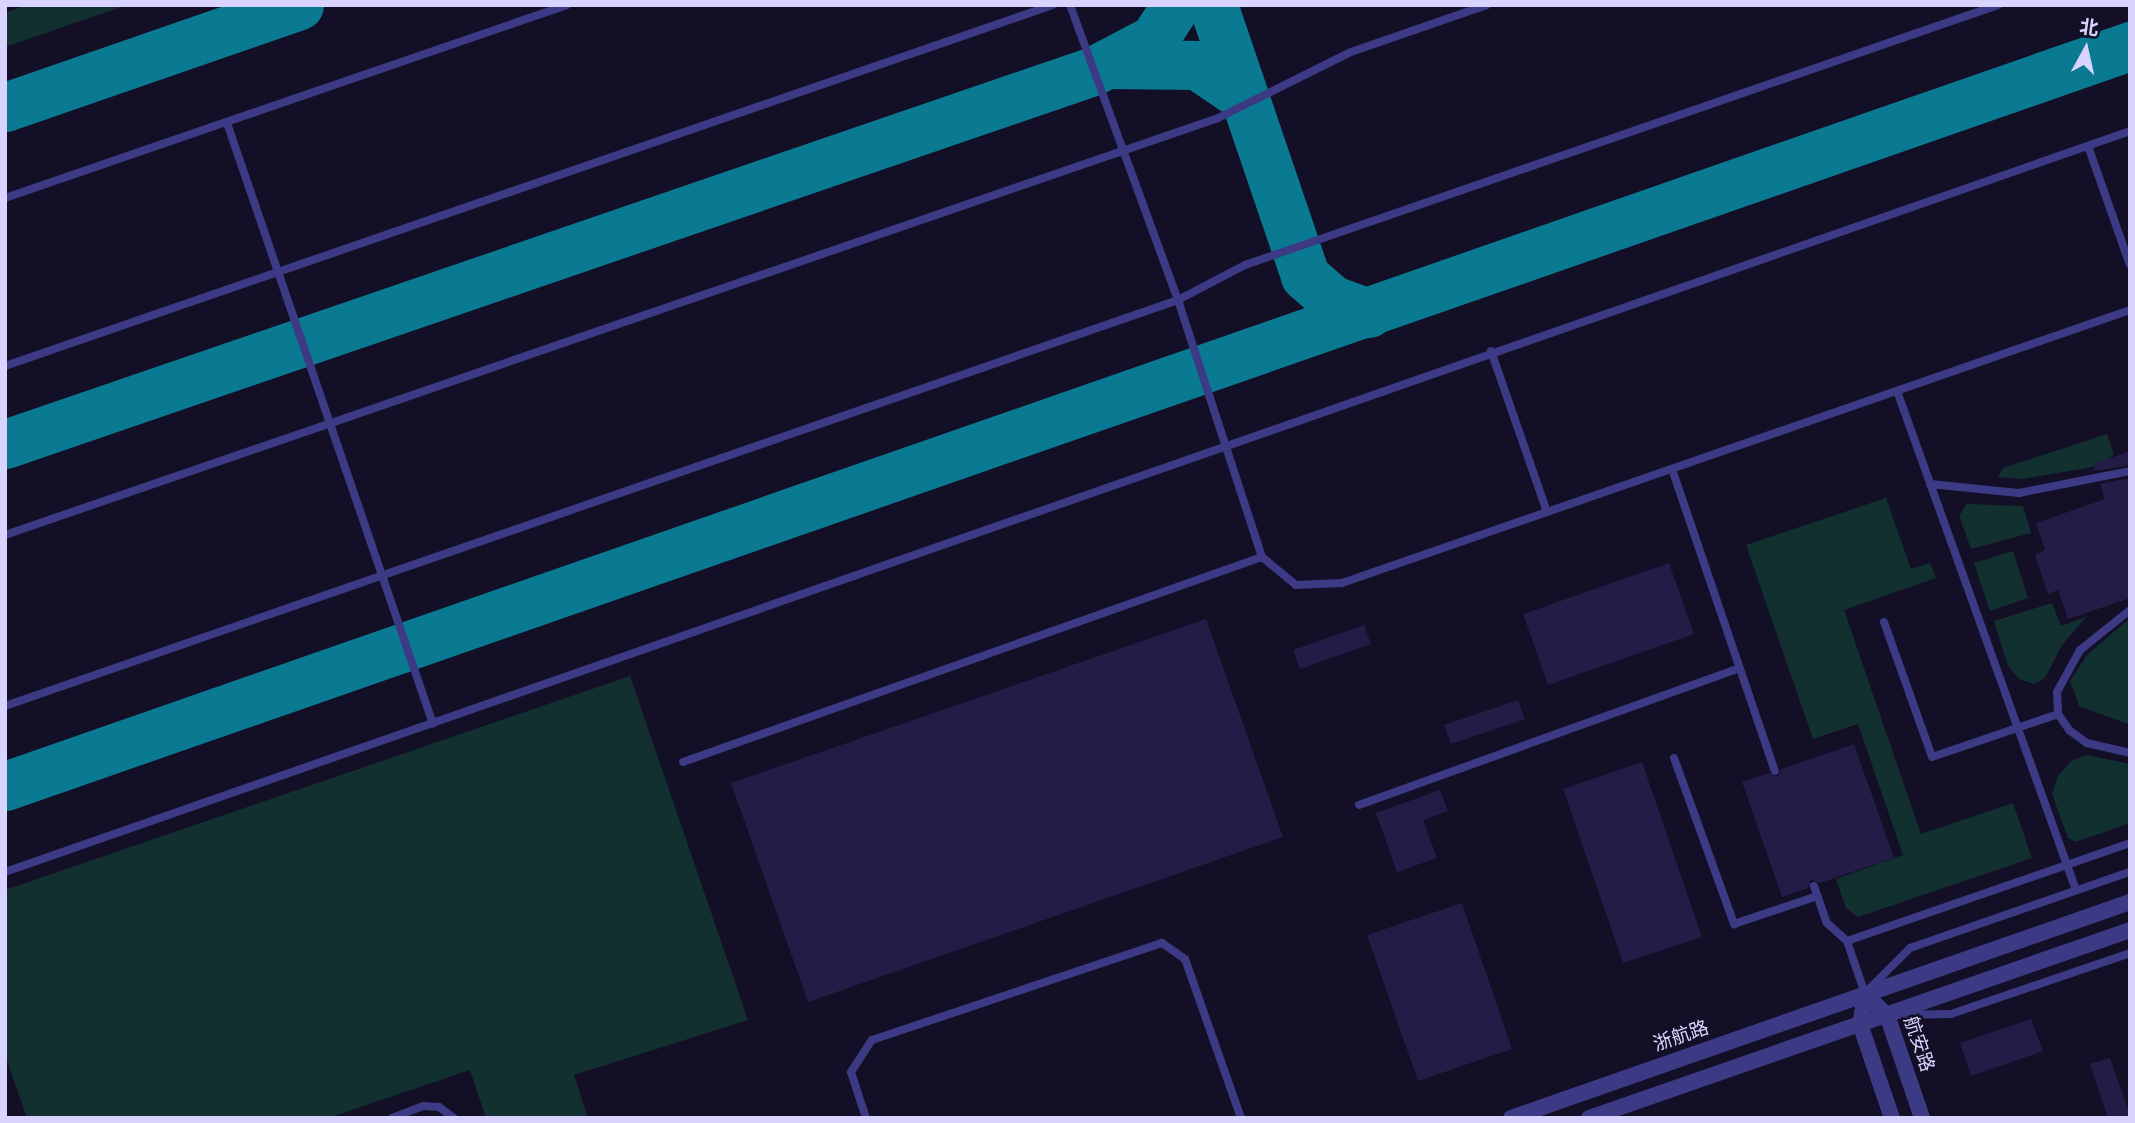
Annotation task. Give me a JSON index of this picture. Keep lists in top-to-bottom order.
{
  "streets": {
    "street": ["浙航路", "航安路"]
  },
  "crossings": [
    ["浙航路", "航安路"]
  ],
  "north": "top"
}
